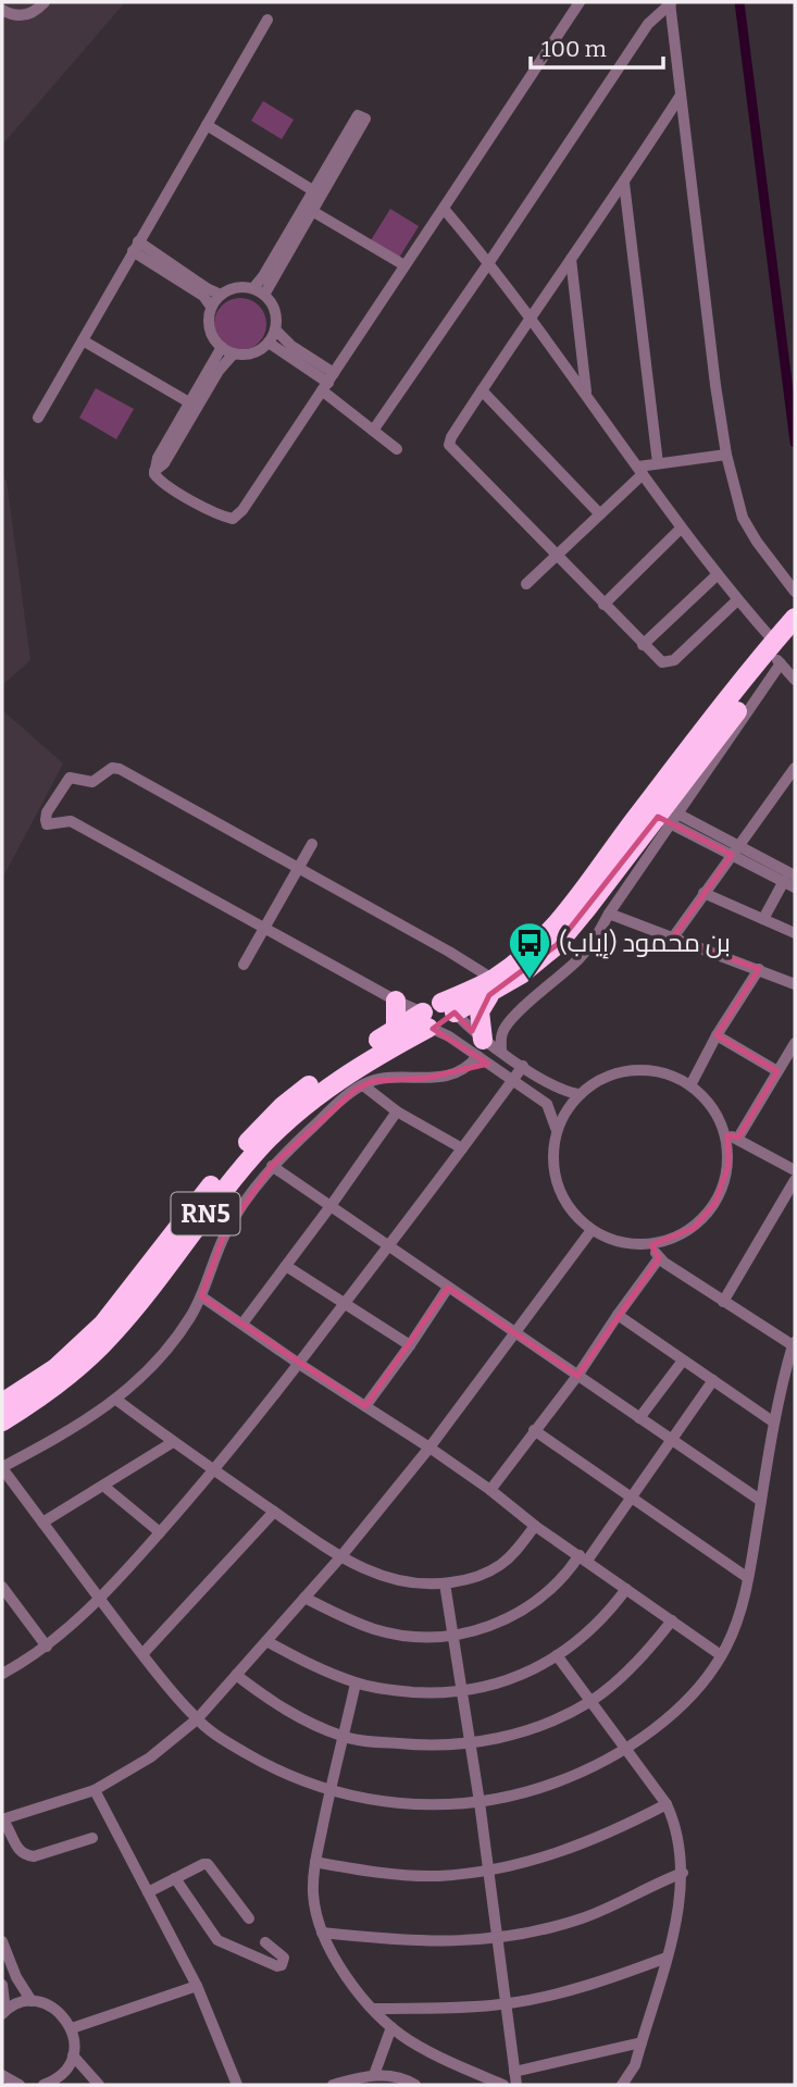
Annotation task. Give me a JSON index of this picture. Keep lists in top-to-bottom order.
{
  "streets": {
    "highway": ["RN5"]
  },
  "places": {
    "bus stop": ["بن محمود (إياب)"]
  },
  "scale_bar": "100 m"
}
